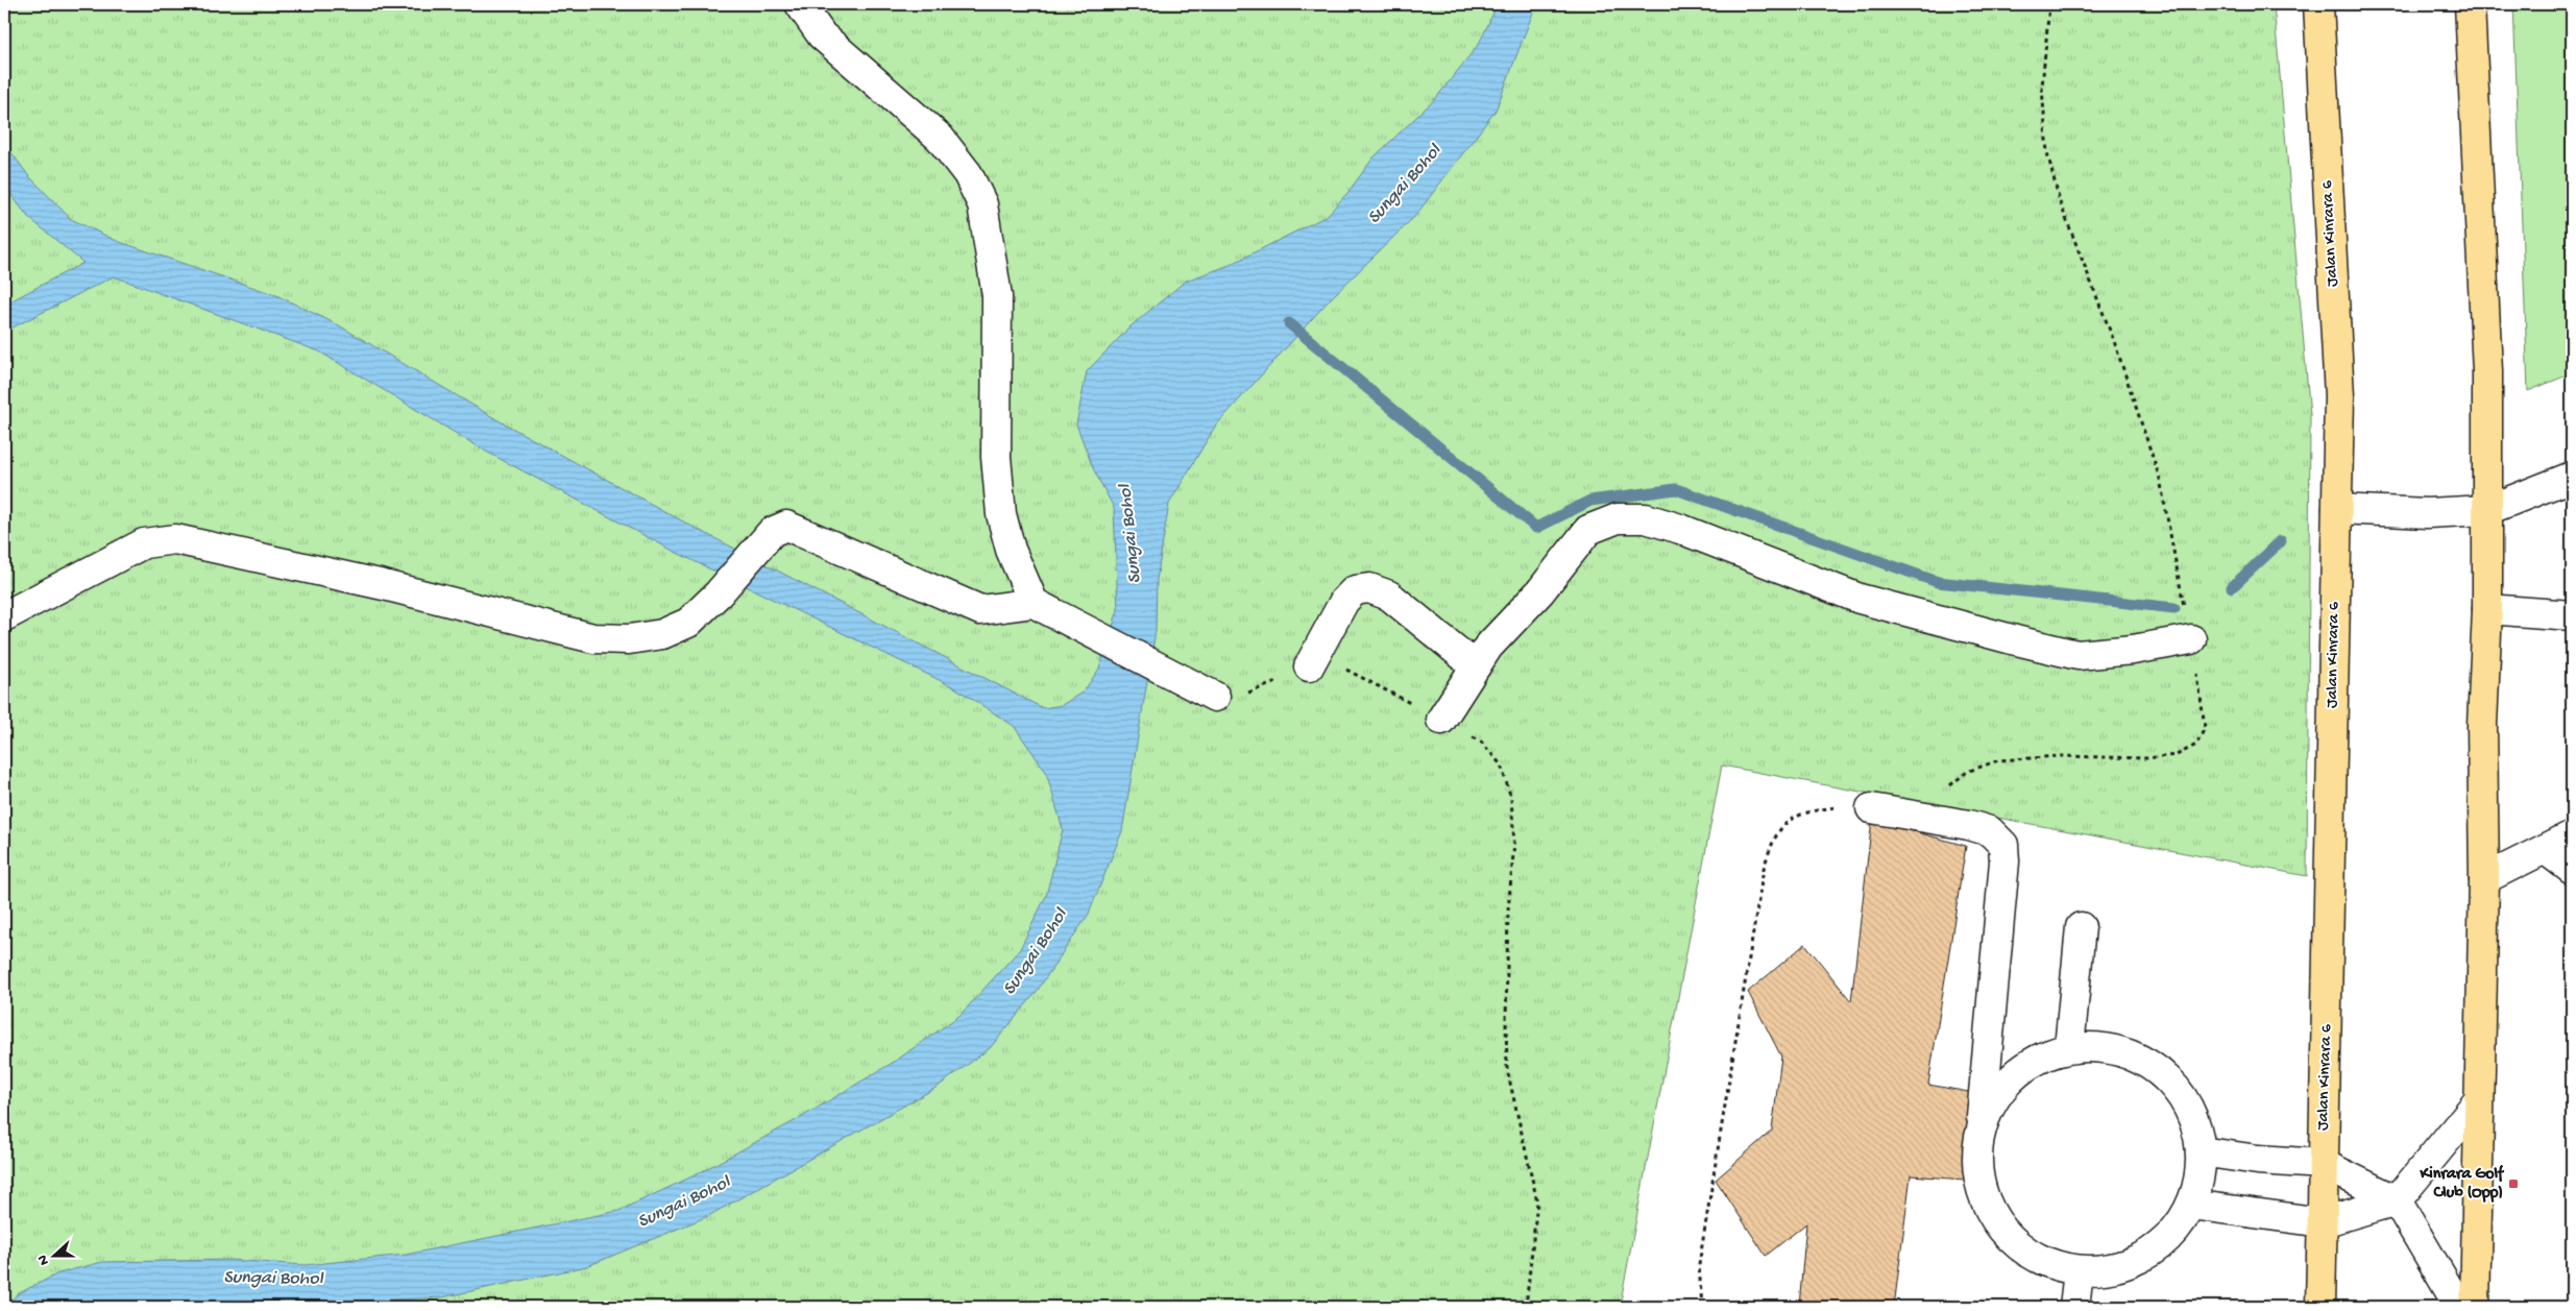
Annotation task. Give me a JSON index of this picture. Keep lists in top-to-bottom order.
{
  "streets": {
    "main road": ["Jalan Kinrara 6"]
  },
  "water": ["Sungai Bohol"],
  "places": {
    "transit": ["Kinrara Golf Club (Opp)"]
  },
  "north": "left"
}
